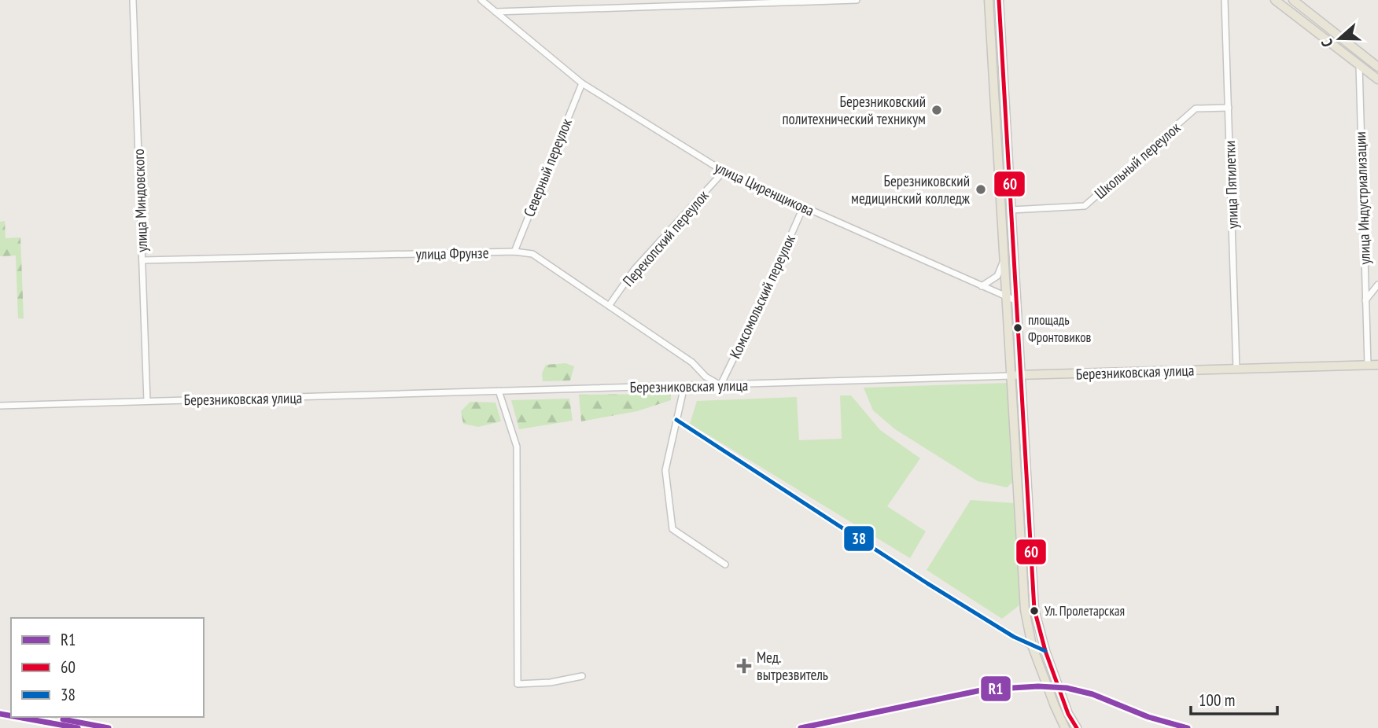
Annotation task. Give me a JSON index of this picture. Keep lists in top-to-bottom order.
{
  "streets": {
    "main road": ["Березниковская улица"],
    "street": [
      "Школьный переулок",
      "Северный переулок",
      "улица Пятилетки",
      "улица Циренщикова",
      "улица Индустриализации",
      "улица Миндовского",
      "Перекопский переулок",
      "улица Фрунзе",
      "Комсомольский переулок"
    ]
  },
  "crossings": [
    ["Школьный переулок", "улица Пятилетки"],
    ["Северный переулок", "улица Циренщикова"],
    ["Северный переулок", "улица Фрунзе"],
    ["улица Пятилетки", "Березниковская улица"],
    ["улица Циренщикова", "Перекопский переулок"],
    ["улица Циренщикова", "Комсомольский переулок"],
    ["улица Индустриализации", "Березниковская улица"],
    ["улица Миндовского", "улица Фрунзе"],
    ["улица Миндовского", "Березниковская улица"],
    ["Перекопский переулок", "улица Фрунзе"],
    ["улица Фрунзе", "Комсомольский переулок"],
    ["улица Фрунзе", "Березниковская улица"],
    ["Комсомольский переулок", "Березниковская улица"]
  ],
  "places": {
    "other": [
      "Березниковский политехнический техникум",
      "Березниковский медицинский колледж",
      "площадь Фронтовиков",
      "Ул. Пролетарская"
    ],
    "health": ["Мед. вытрезвитель"]
  },
  "lines": ["transit line 60", "transit line 38", "transit line R1"],
  "legend": ["R1", "60", "38"],
  "scale_bar": "100 m",
  "north": "left"
}
